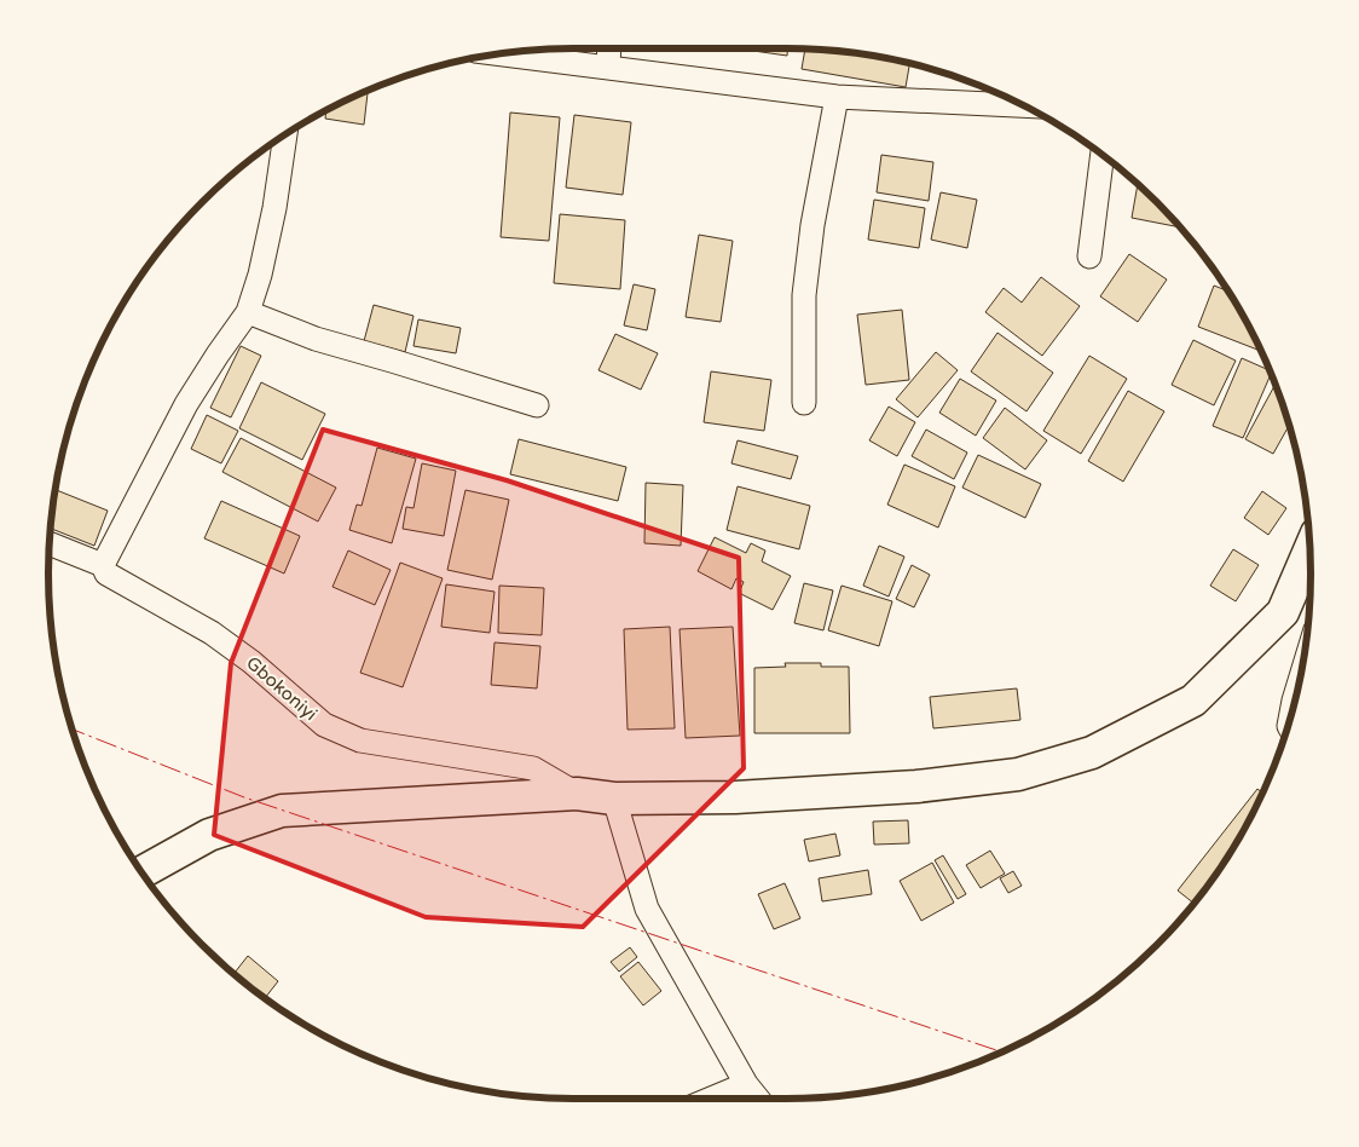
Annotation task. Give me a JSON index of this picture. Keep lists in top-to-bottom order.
{
  "streets": {
    "street": ["Gbokoniyi"]
  }
}
